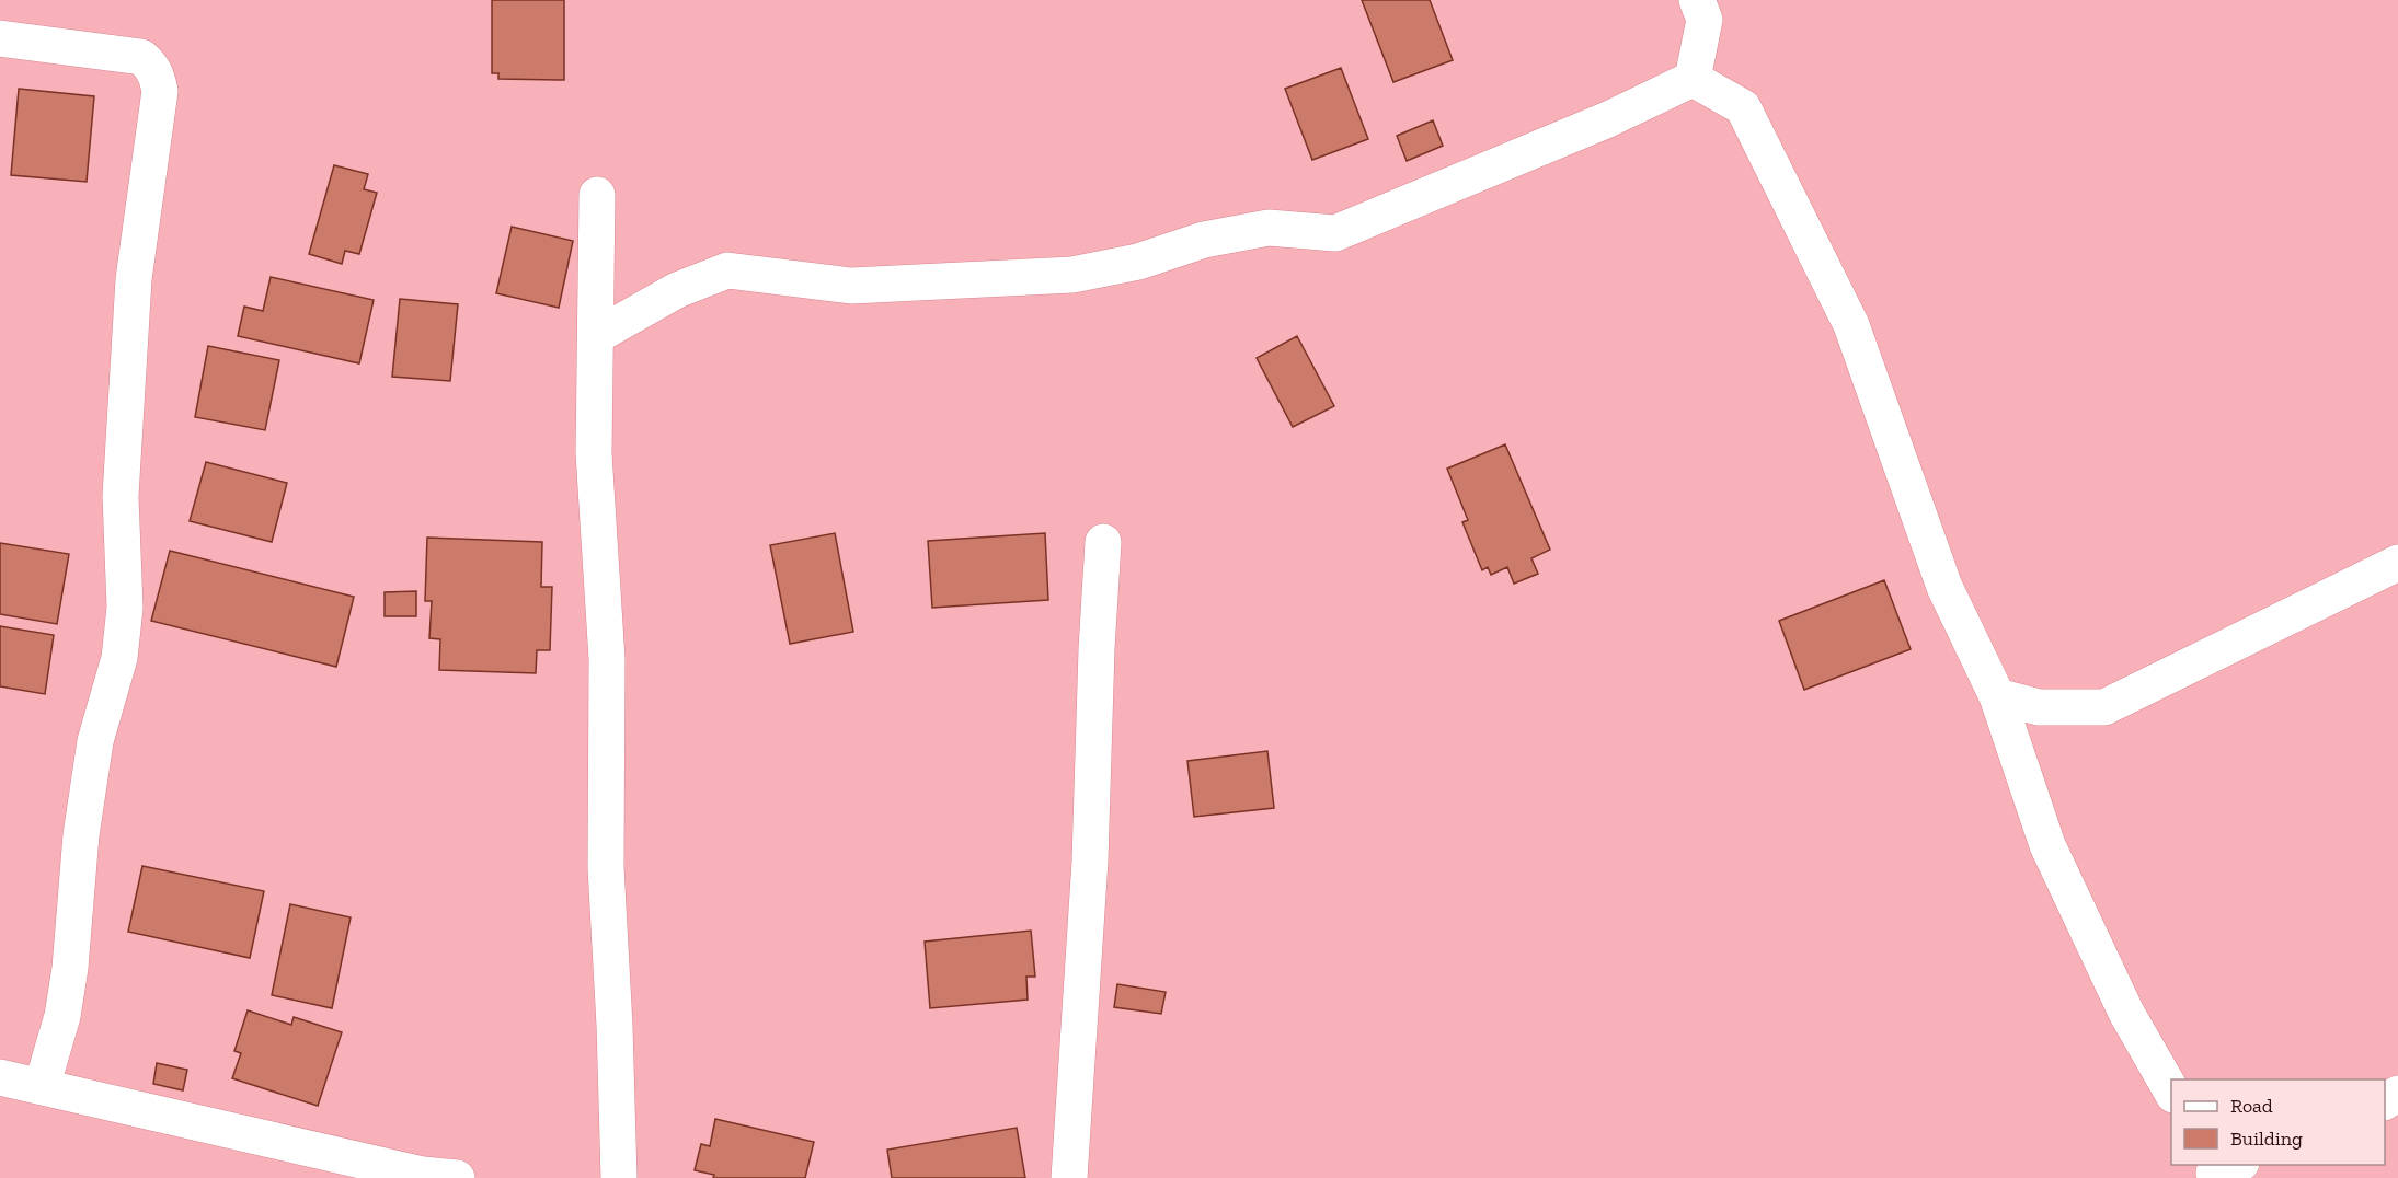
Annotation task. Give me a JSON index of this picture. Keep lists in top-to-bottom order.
{
  "legend": ["Road", "Building"]
}
